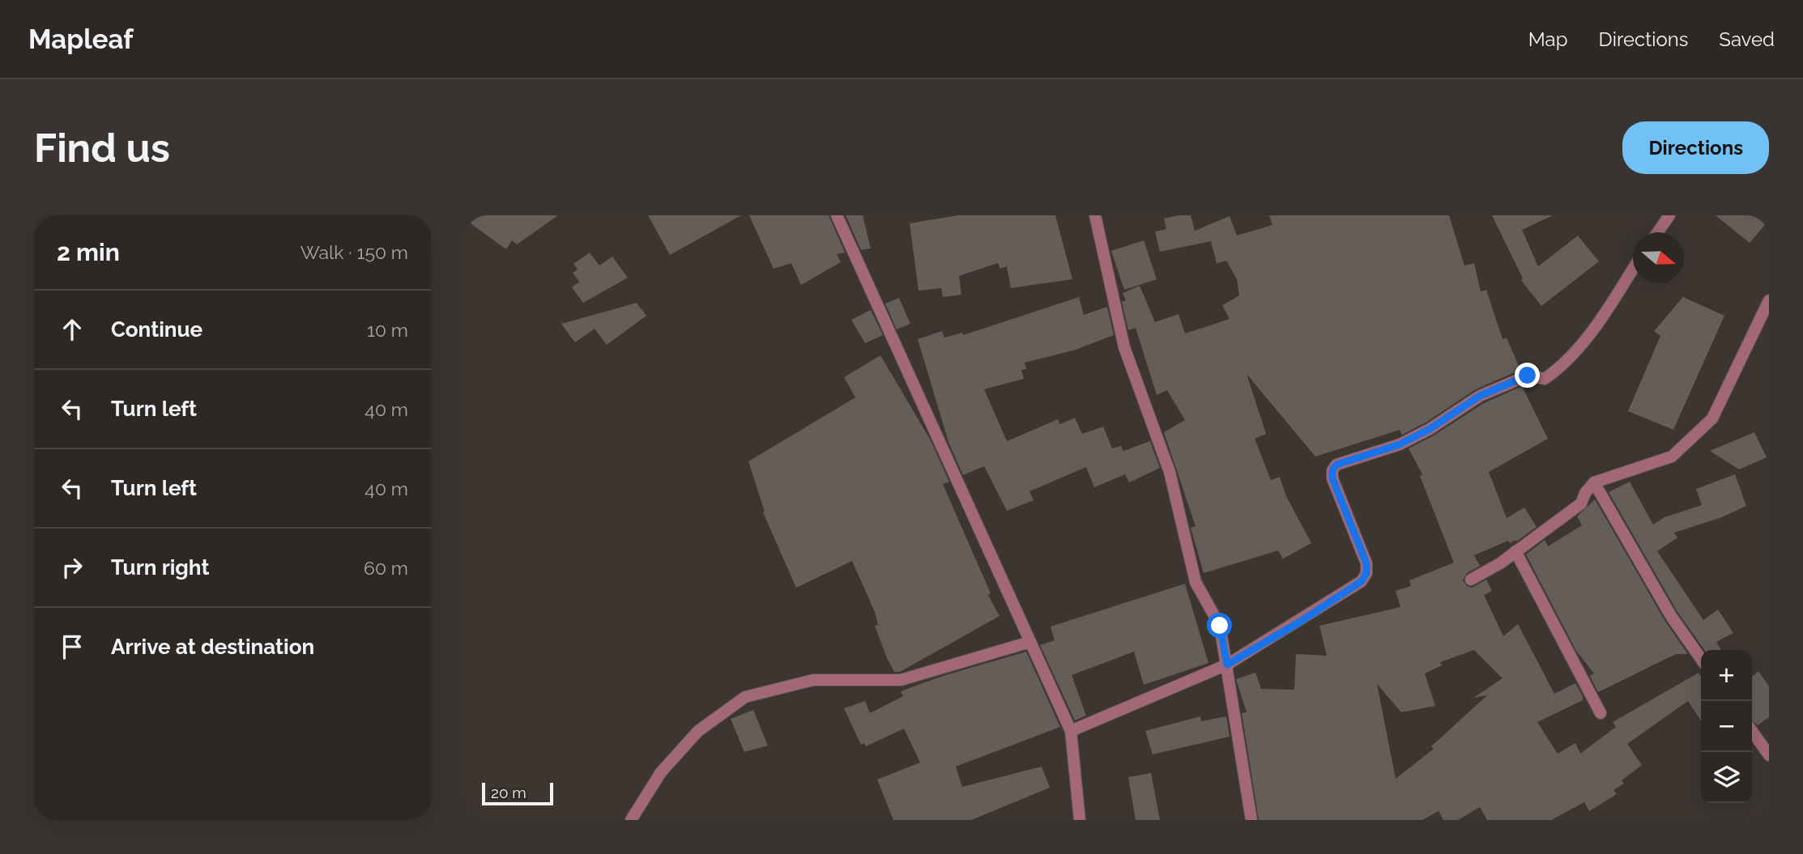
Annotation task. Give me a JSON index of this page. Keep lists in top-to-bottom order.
{
  "scale_bar": "20 m",
  "north": "right",
  "page": {
    "header": "Mapleaf",
    "nav": ["Map", "Directions", "Saved"],
    "buttons": "Directions",
    "title": "Find us",
    "heading": ["2 min", "Walk · 150 m"],
    "list": [
      ["Continue", "10 m"],
      ["Turn left", "40 m"],
      ["Turn left", "40 m"],
      ["Turn right", "60 m"],
      "Arrive at destination"
    ],
    "map_buttons": ["+", "−"],
    "scale": "20 m"
  }
}
